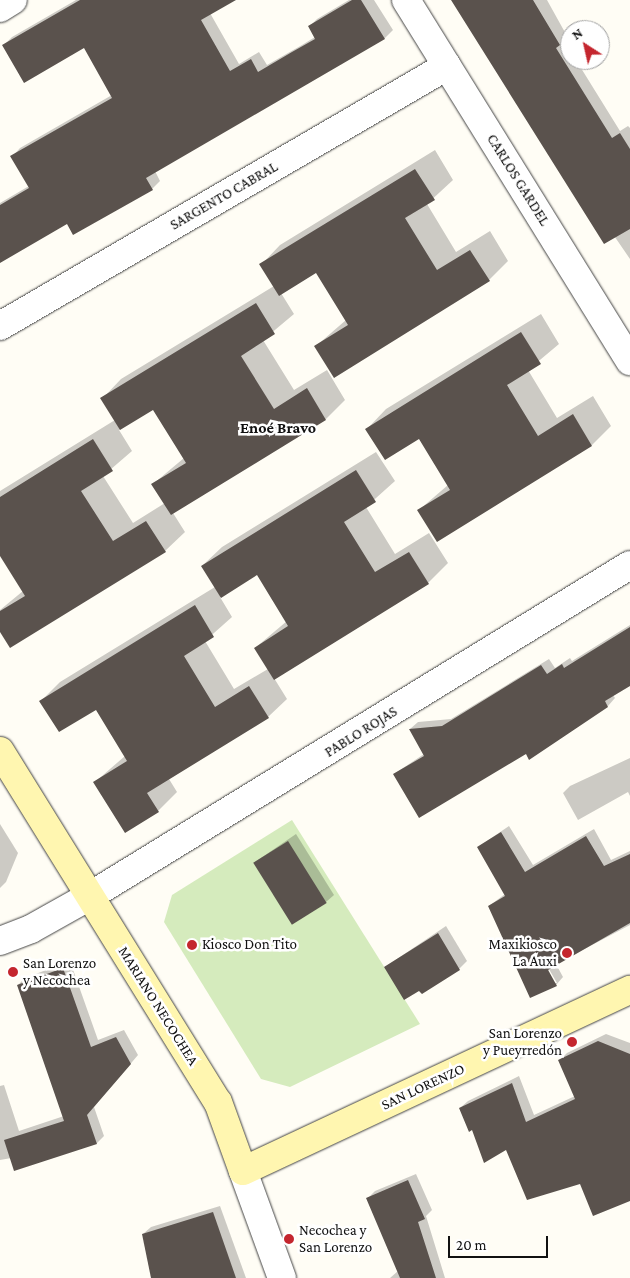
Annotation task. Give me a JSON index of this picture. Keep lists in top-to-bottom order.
{
  "streets": {
    "main road": ["MARIANO NECOCHEA", "SAN LORENZO"],
    "street": ["CARLOS GARDEL", "SARGENTO CABRAL", "PABLO ROJAS"]
  },
  "crossings": [
    ["CARLOS GARDEL", "SARGENTO CABRAL"],
    ["PABLO ROJAS", "MARIANO NECOCHEA"],
    ["MARIANO NECOCHEA", "SAN LORENZO"]
  ],
  "districts": ["Enoé Bravo"],
  "places": [
    "Kiosco Don Tito",
    "Maxikiosco La Auxi",
    "San Lorenzo y Necochea",
    "San Lorenzo y Pueyrredón",
    "Necochea y San Lorenzo"
  ],
  "scale_bar": "20 m",
  "north": "top left"
}
